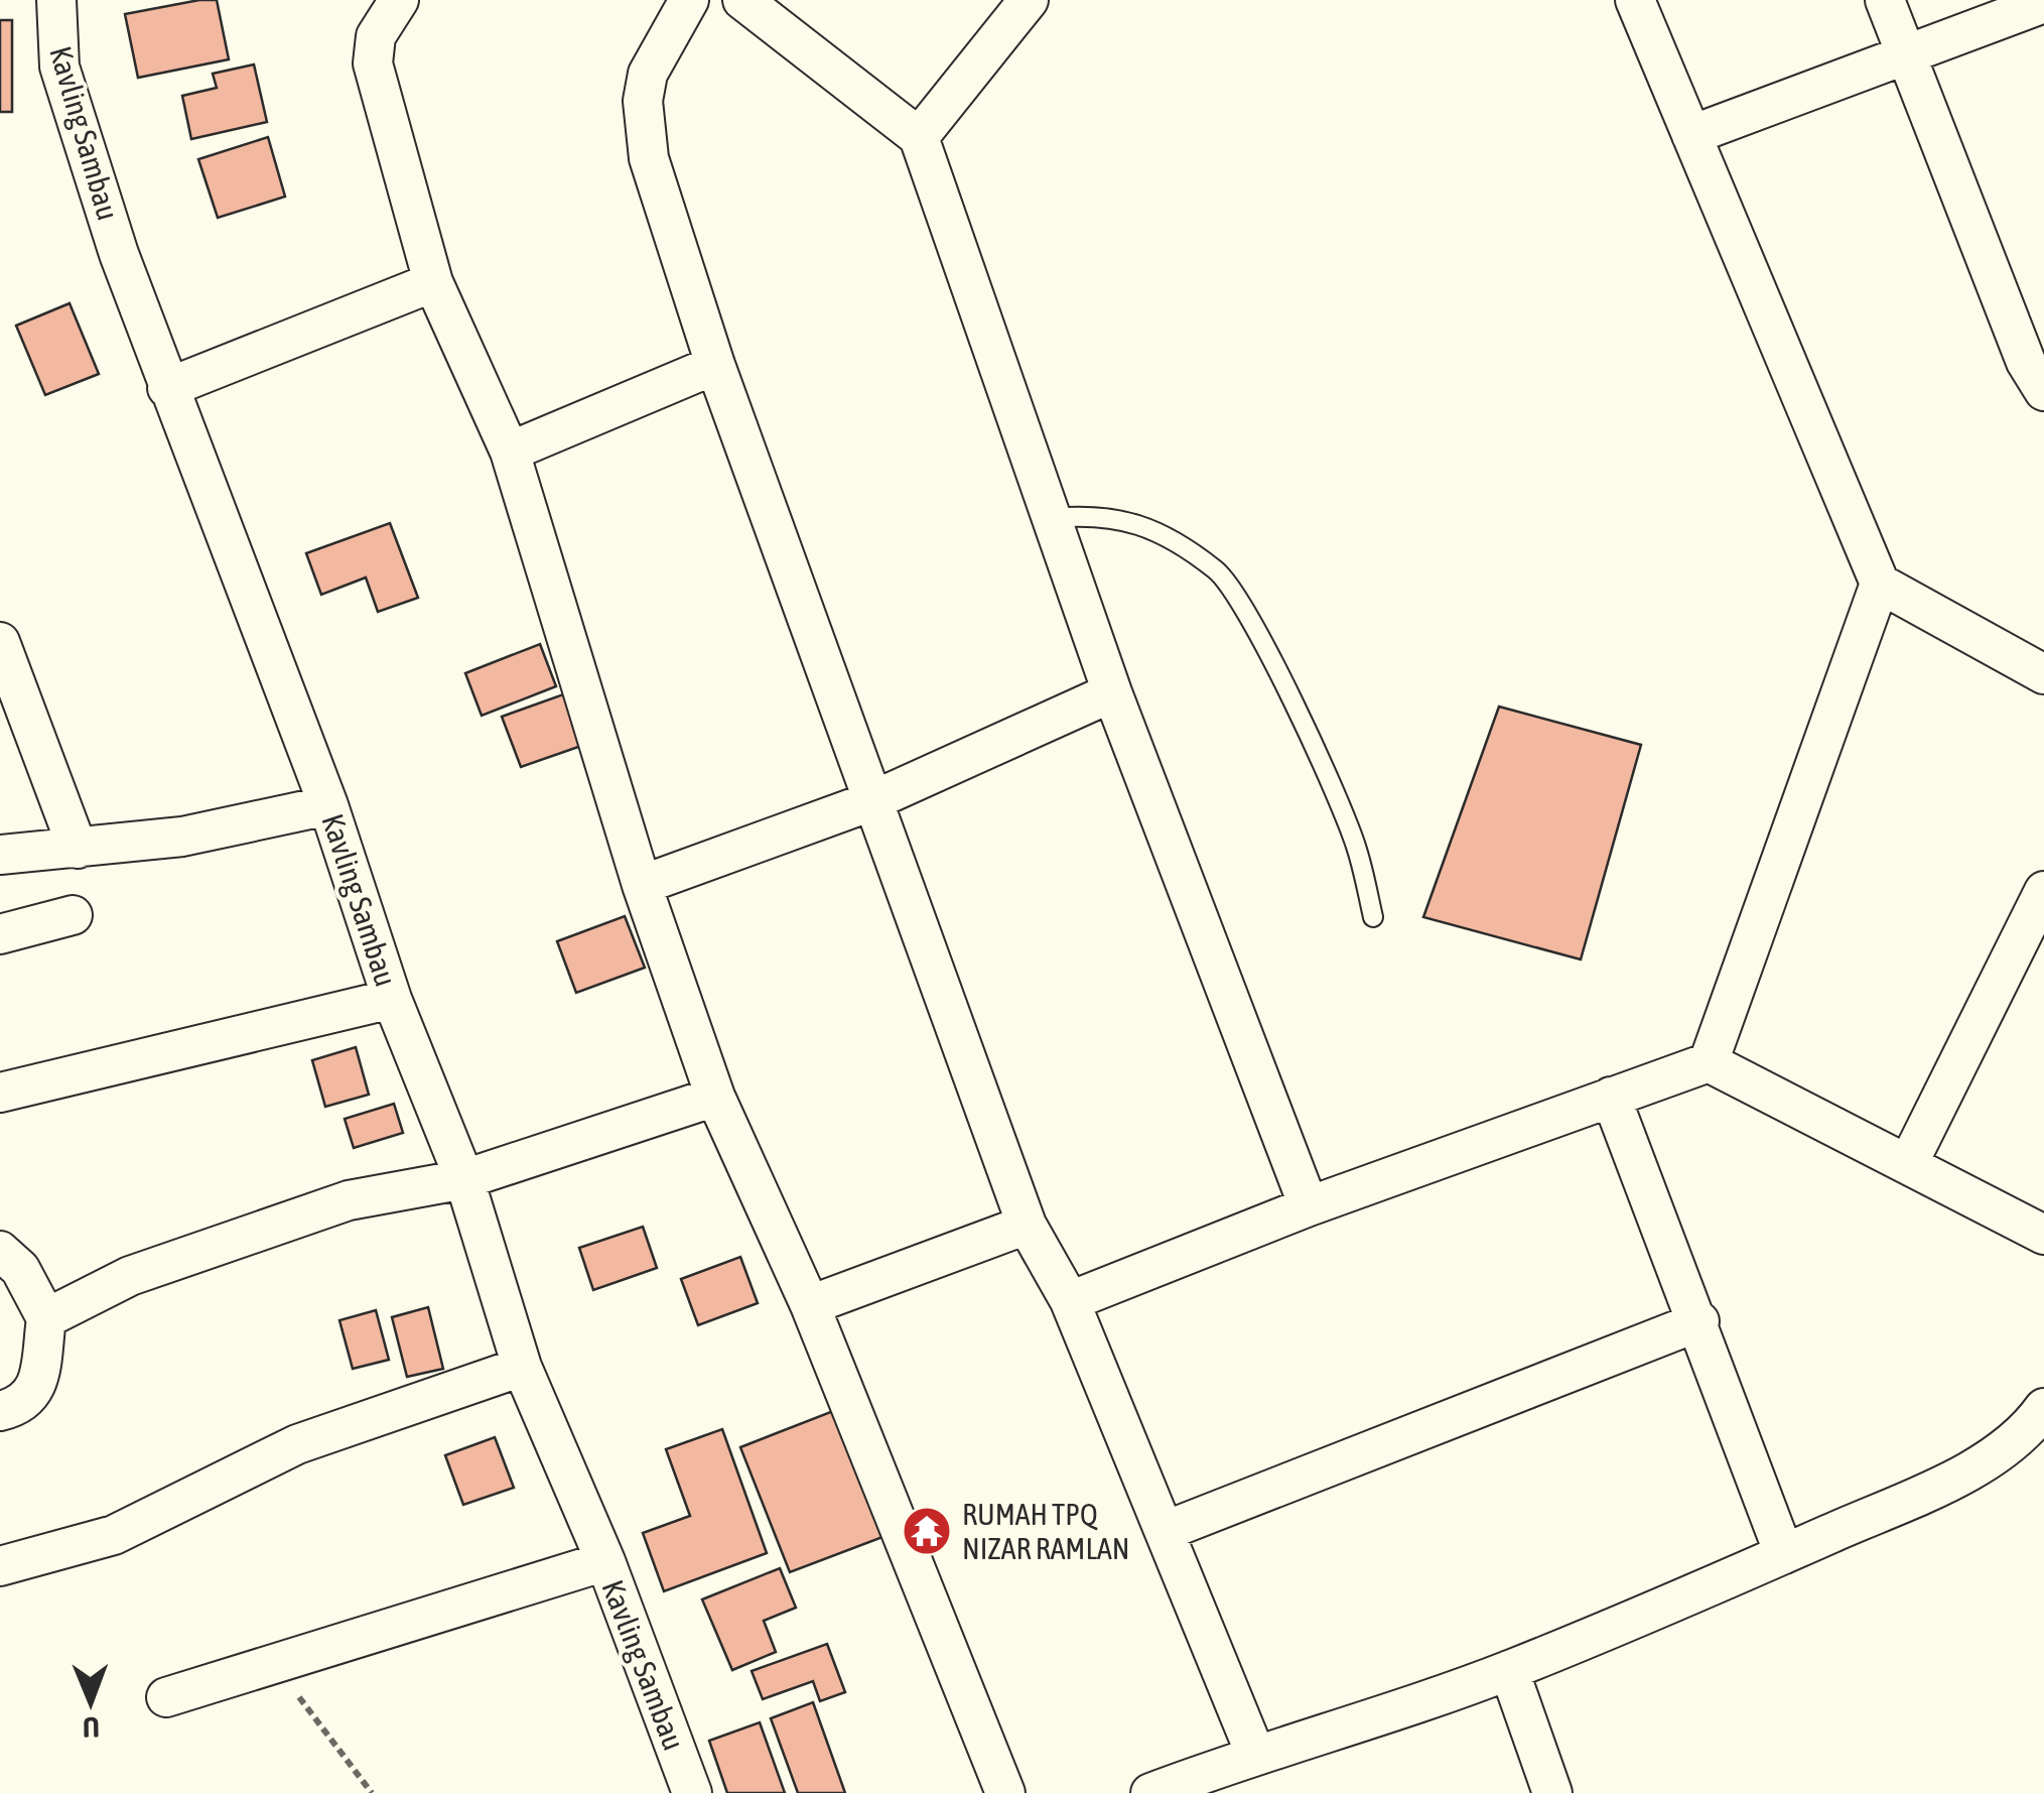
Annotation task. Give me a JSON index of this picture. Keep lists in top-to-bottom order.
{
  "streets": {
    "street": ["Kavling Sambau"]
  },
  "places": {
    "temple": ["RUMAH TPQ NIZAR RAMLAN"]
  },
  "north": "bottom"
}
